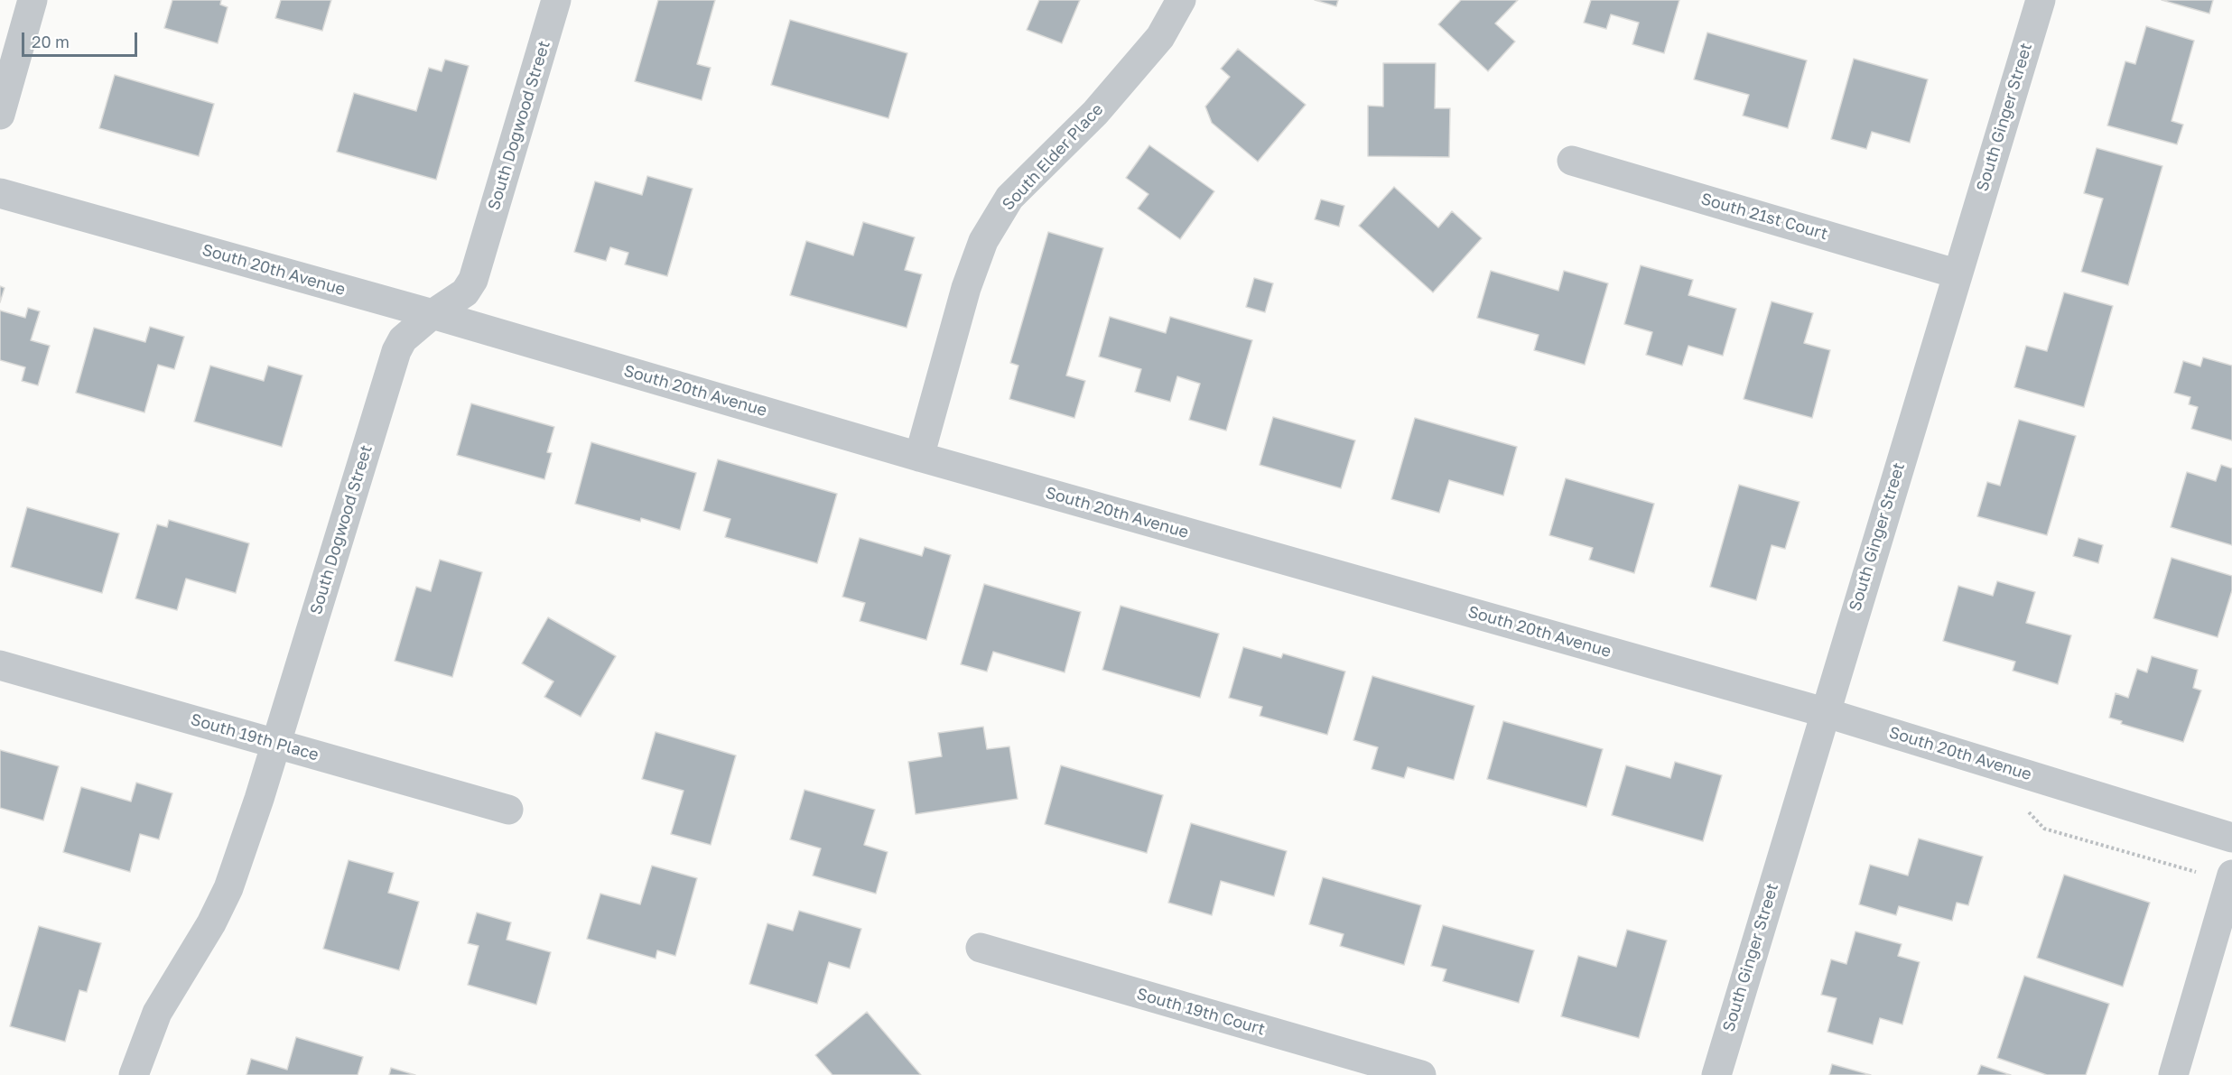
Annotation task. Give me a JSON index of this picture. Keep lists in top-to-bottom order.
{
  "streets": {
    "street": [
      "South Ginger Street",
      "South Dogwood Street",
      "South Elder Place",
      "South 21st Court",
      "South 20th Avenue",
      "South 19th Place",
      "South 19th Court"
    ]
  },
  "crossings": [
    ["South Ginger Street", "South 21st Court"],
    ["South Ginger Street", "South 20th Avenue"],
    ["South Dogwood Street", "South 20th Avenue"],
    ["South Dogwood Street", "South 19th Place"],
    ["South Elder Place", "South 20th Avenue"]
  ],
  "scale_bar": "20 m"
}
